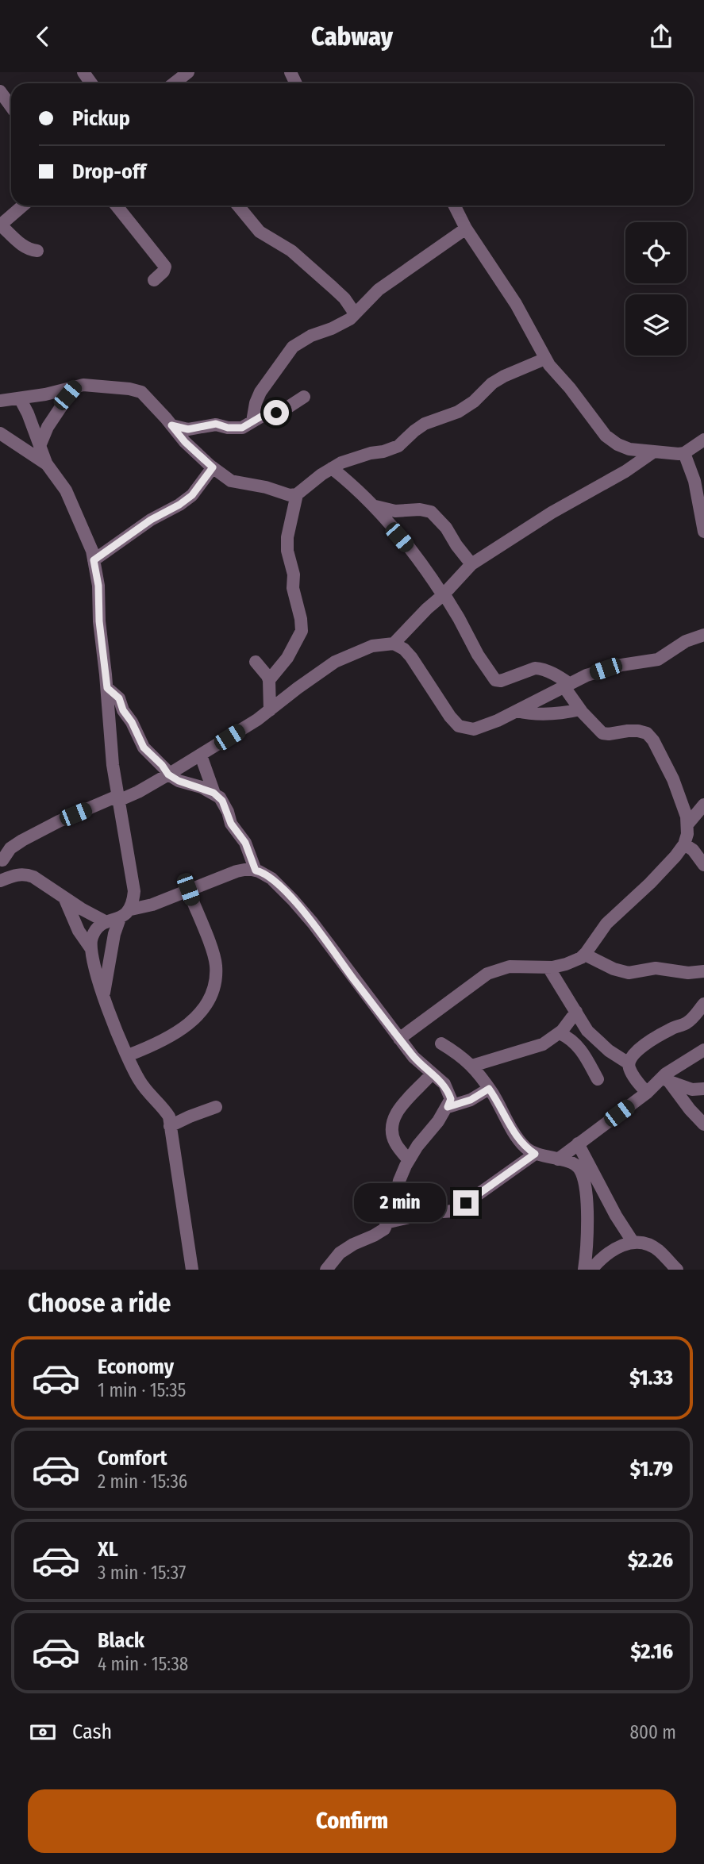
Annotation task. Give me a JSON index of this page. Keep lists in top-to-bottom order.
{
  "page": {
    "header": "Cabway",
    "banner": ["Pickup", "Drop-off"],
    "bubble": "2 min",
    "heading": "Choose a ride",
    "list": [
      {
        "name": "Economy",
        "note": "1 min · 15:35",
        "value": "$1.33"
      },
      {
        "name": "Comfort",
        "note": "2 min · 15:36",
        "value": "$1.79"
      },
      {
        "name": "XL",
        "note": "3 min · 15:37",
        "value": "$2.26"
      },
      {
        "name": "Black",
        "note": "4 min · 15:38",
        "value": "$2.16"
      }
    ],
    "pay": ["Cash", "800 m"],
    "buttons": "Confirm"
  }
}
